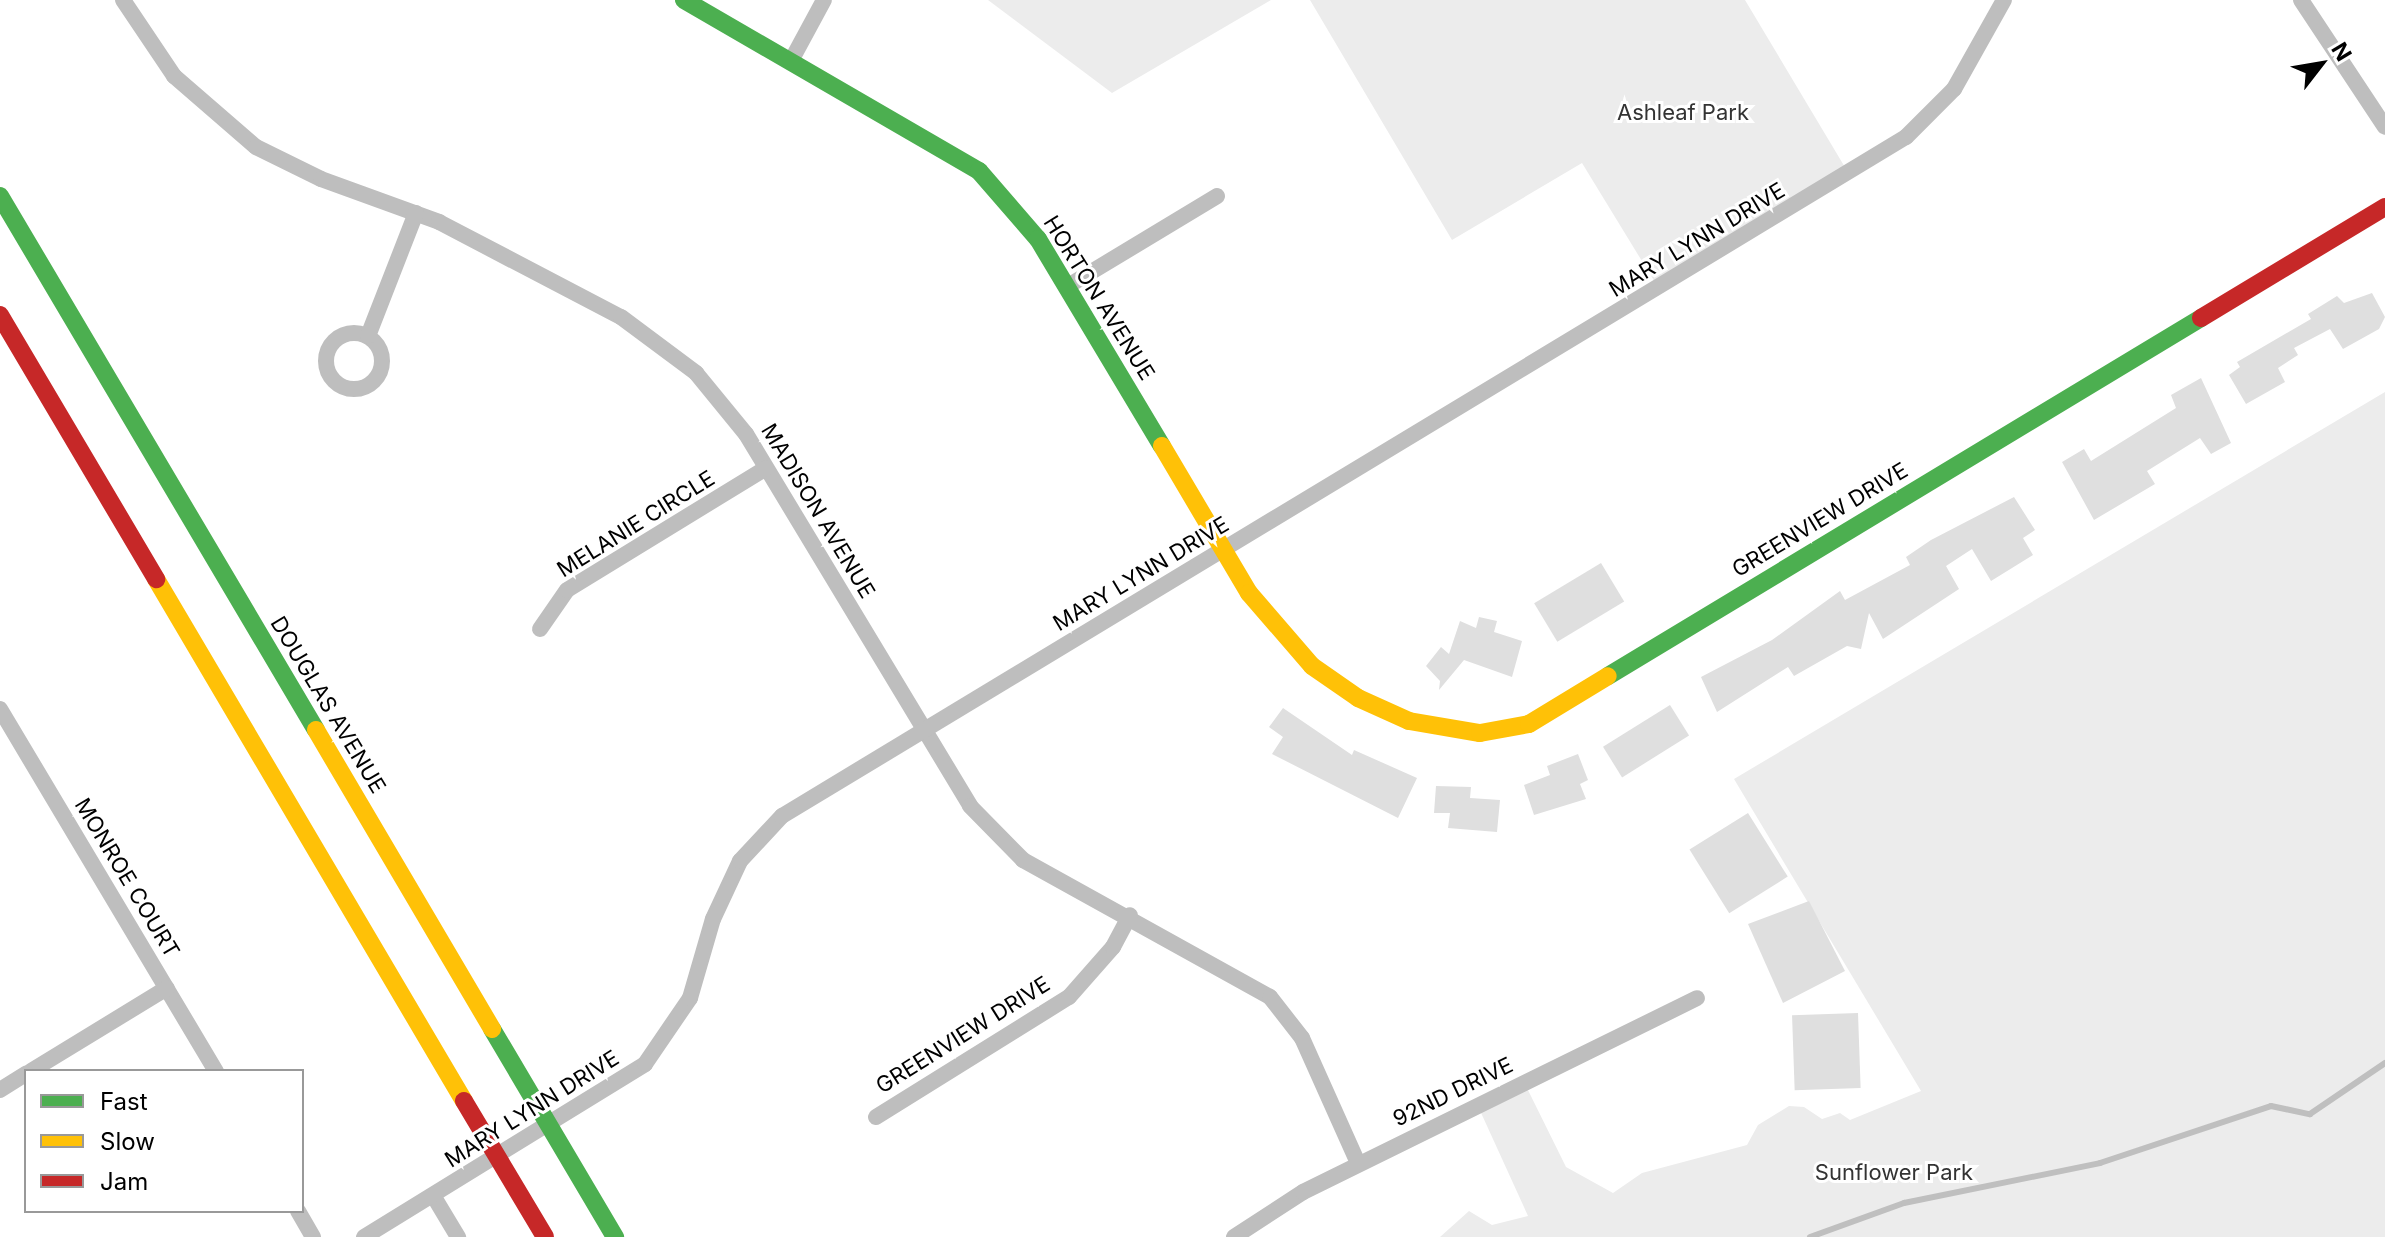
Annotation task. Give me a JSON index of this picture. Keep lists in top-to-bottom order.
{
  "streets": {
    "main road": ["HORTON AVENUE", "GREENVIEW DRIVE", "DOUGLAS AVENUE"],
    "street": [
      "MARY LYNN DRIVE",
      "MADISON AVENUE",
      "MELANIE CIRCLE",
      "MONROE COURT",
      "92ND DRIVE"
    ]
  },
  "crossings": [
    ["MARY LYNN DRIVE", "HORTON AVENUE"],
    ["MARY LYNN DRIVE", "MADISON AVENUE"],
    ["MARY LYNN DRIVE", "DOUGLAS AVENUE"],
    ["HORTON AVENUE", "GREENVIEW DRIVE"],
    ["MADISON AVENUE", "GREENVIEW DRIVE"],
    ["MADISON AVENUE", "MELANIE CIRCLE"],
    ["MADISON AVENUE", "92ND DRIVE"]
  ],
  "parks": ["Ashleaf Park", "Sunflower Park"],
  "legend": ["Fast", "Slow", "Jam"],
  "north": "top right"
}
